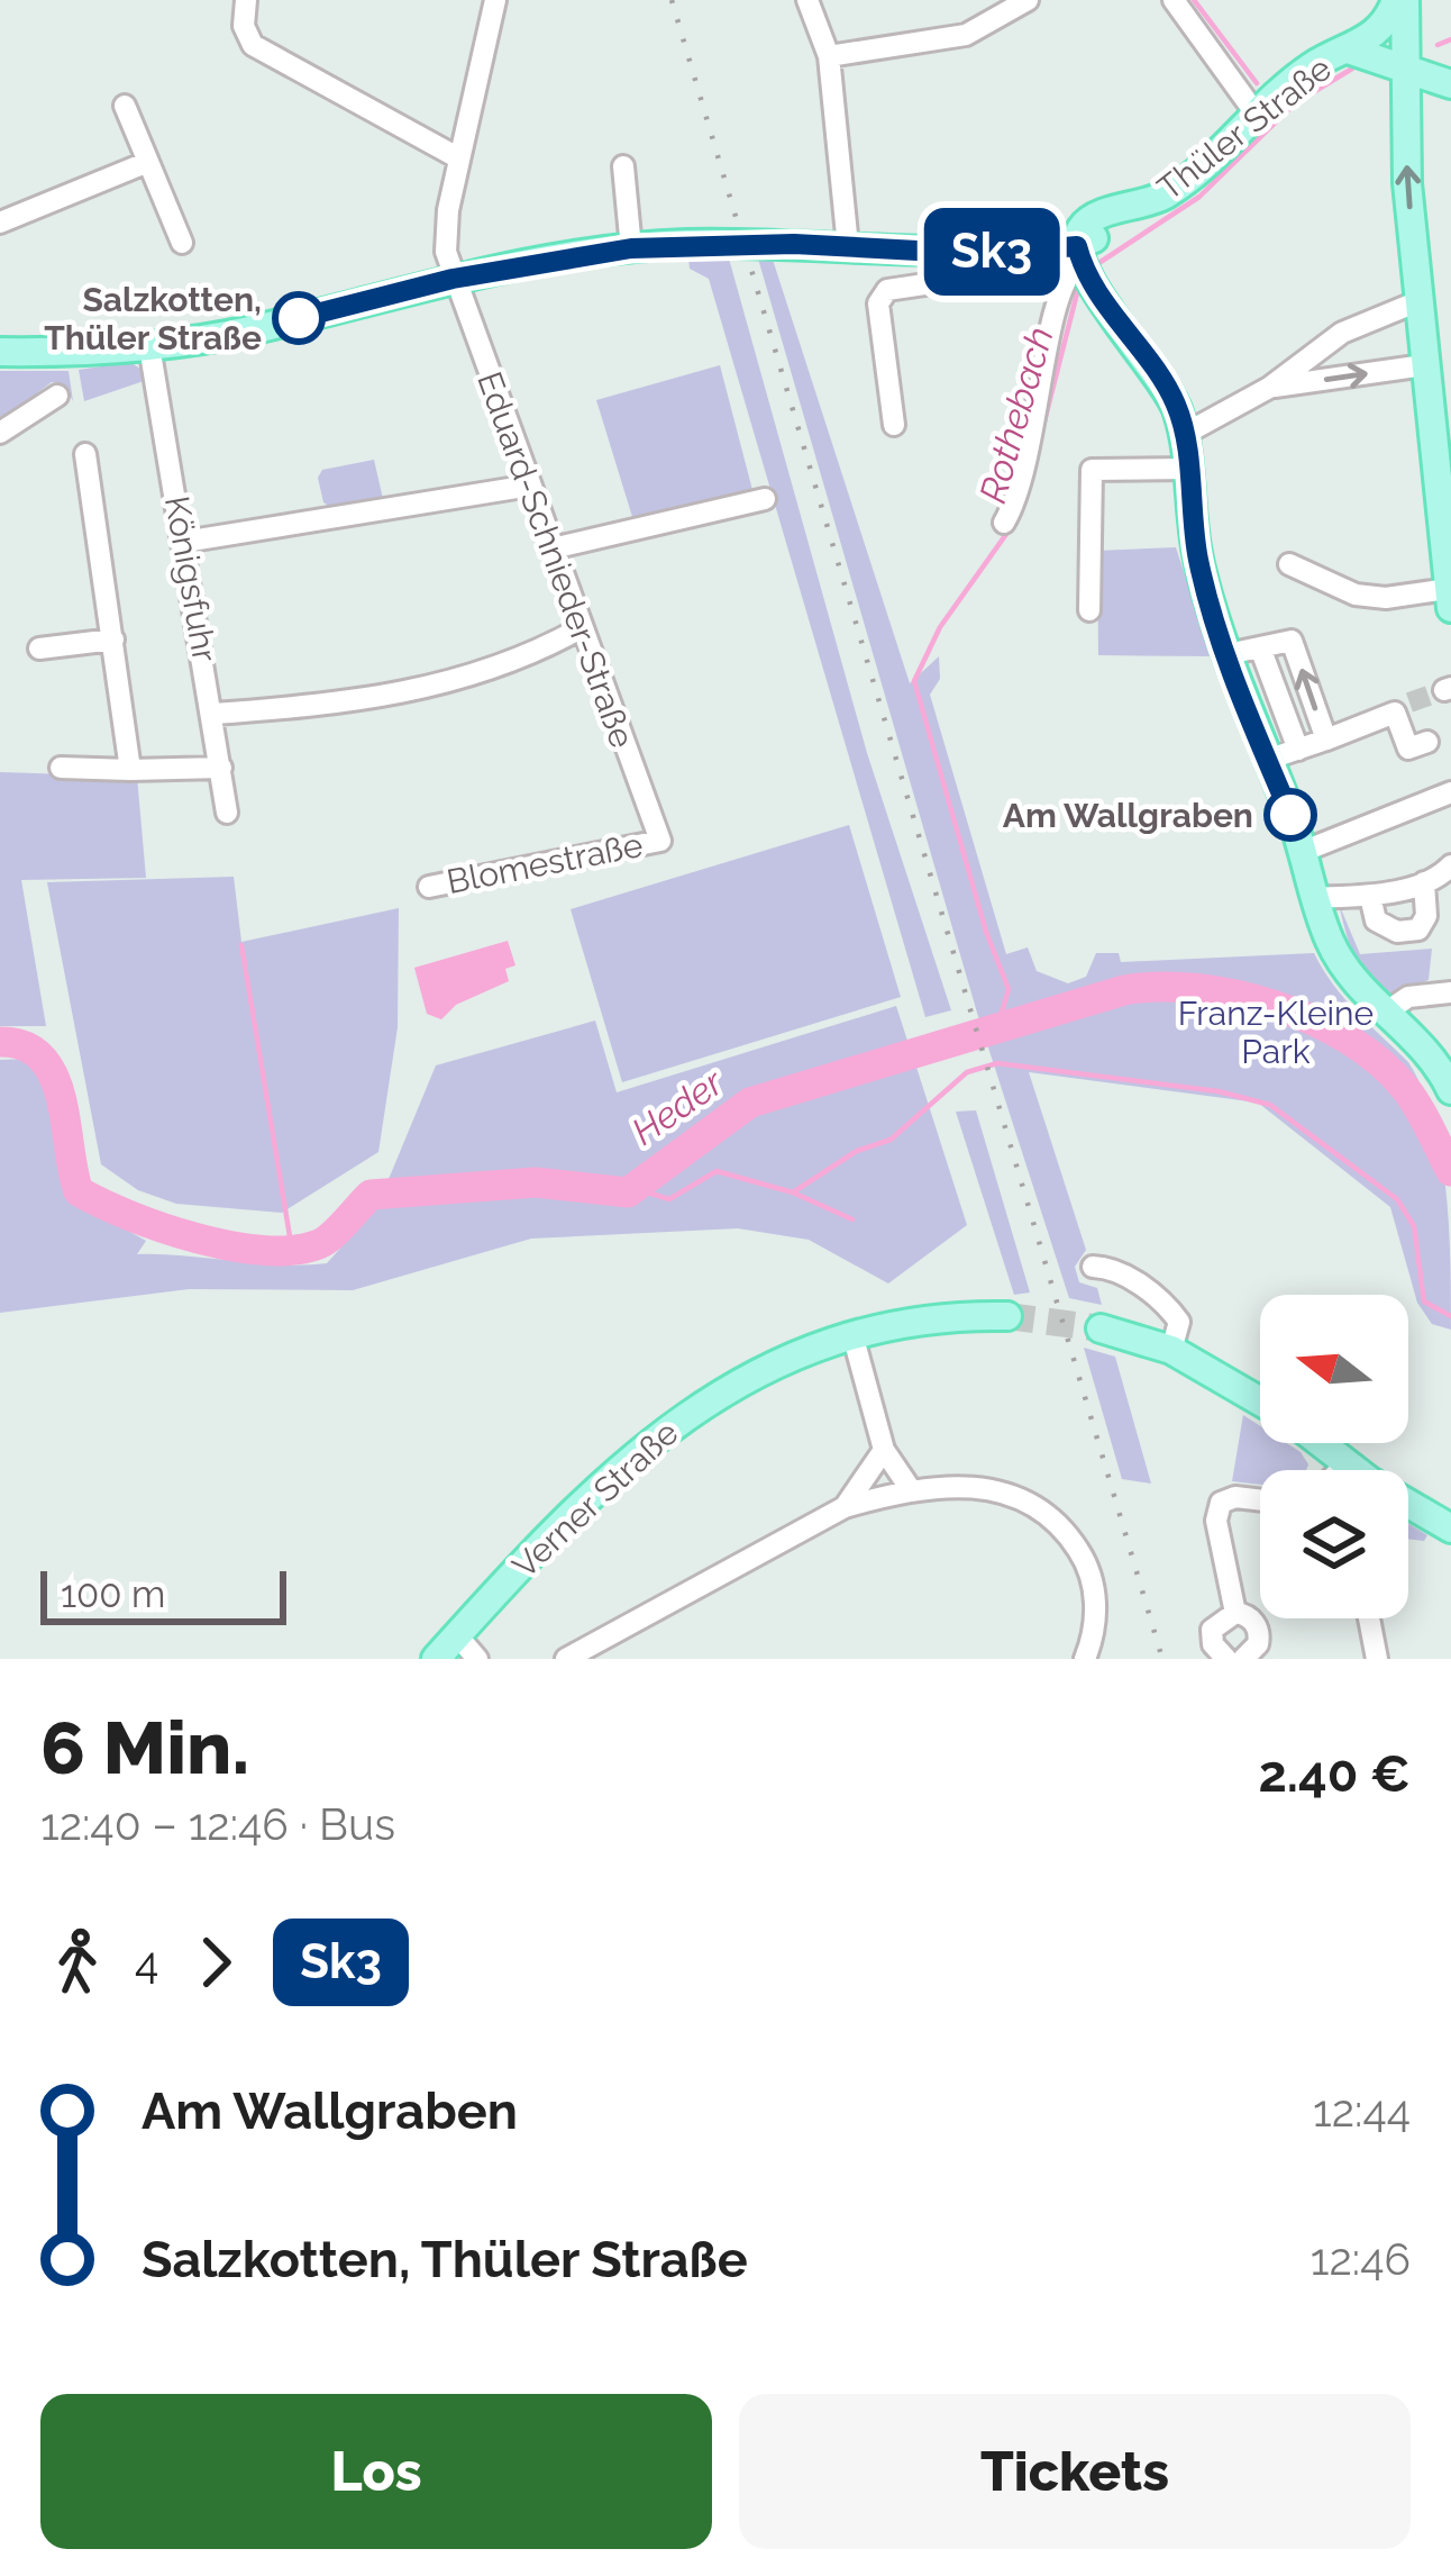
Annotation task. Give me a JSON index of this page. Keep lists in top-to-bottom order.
{
  "streets": {
    "main road": ["Thüler Straße", "Verner Straße"],
    "street": ["Eduard-Schnieder-Straße", "Königsfuhr", "Blomestraße"]
  },
  "crossings": [
    ["Thüler Straße", "Eduard-Schnieder-Straße"],
    ["Thüler Straße", "Königsfuhr"],
    ["Eduard-Schnieder-Straße", "Blomestraße"]
  ],
  "water": ["Rothebach", "Heder"],
  "parks": ["Franz-Kleine Park"],
  "places": ["Salzkotten, Thüler Straße", "Am Wallgraben"],
  "lines": ["bus line Sk3"],
  "scale_bar": "100 m",
  "north": "left",
  "page": {
    "on_map": "Sk3",
    "scale": "100 m",
    "heading": ["6 Min.", "12:40 – 12:46 · Bus", "2.40 €"],
    "legs": ["4", "Sk3"],
    "list": [
      {
        "name": "Am Wallgraben",
        "value": "12:44"
      },
      {
        "name": "Salzkotten, Thüler Straße",
        "value": "12:46"
      }
    ],
    "buttons": ["Los", "Tickets"]
  }
}
